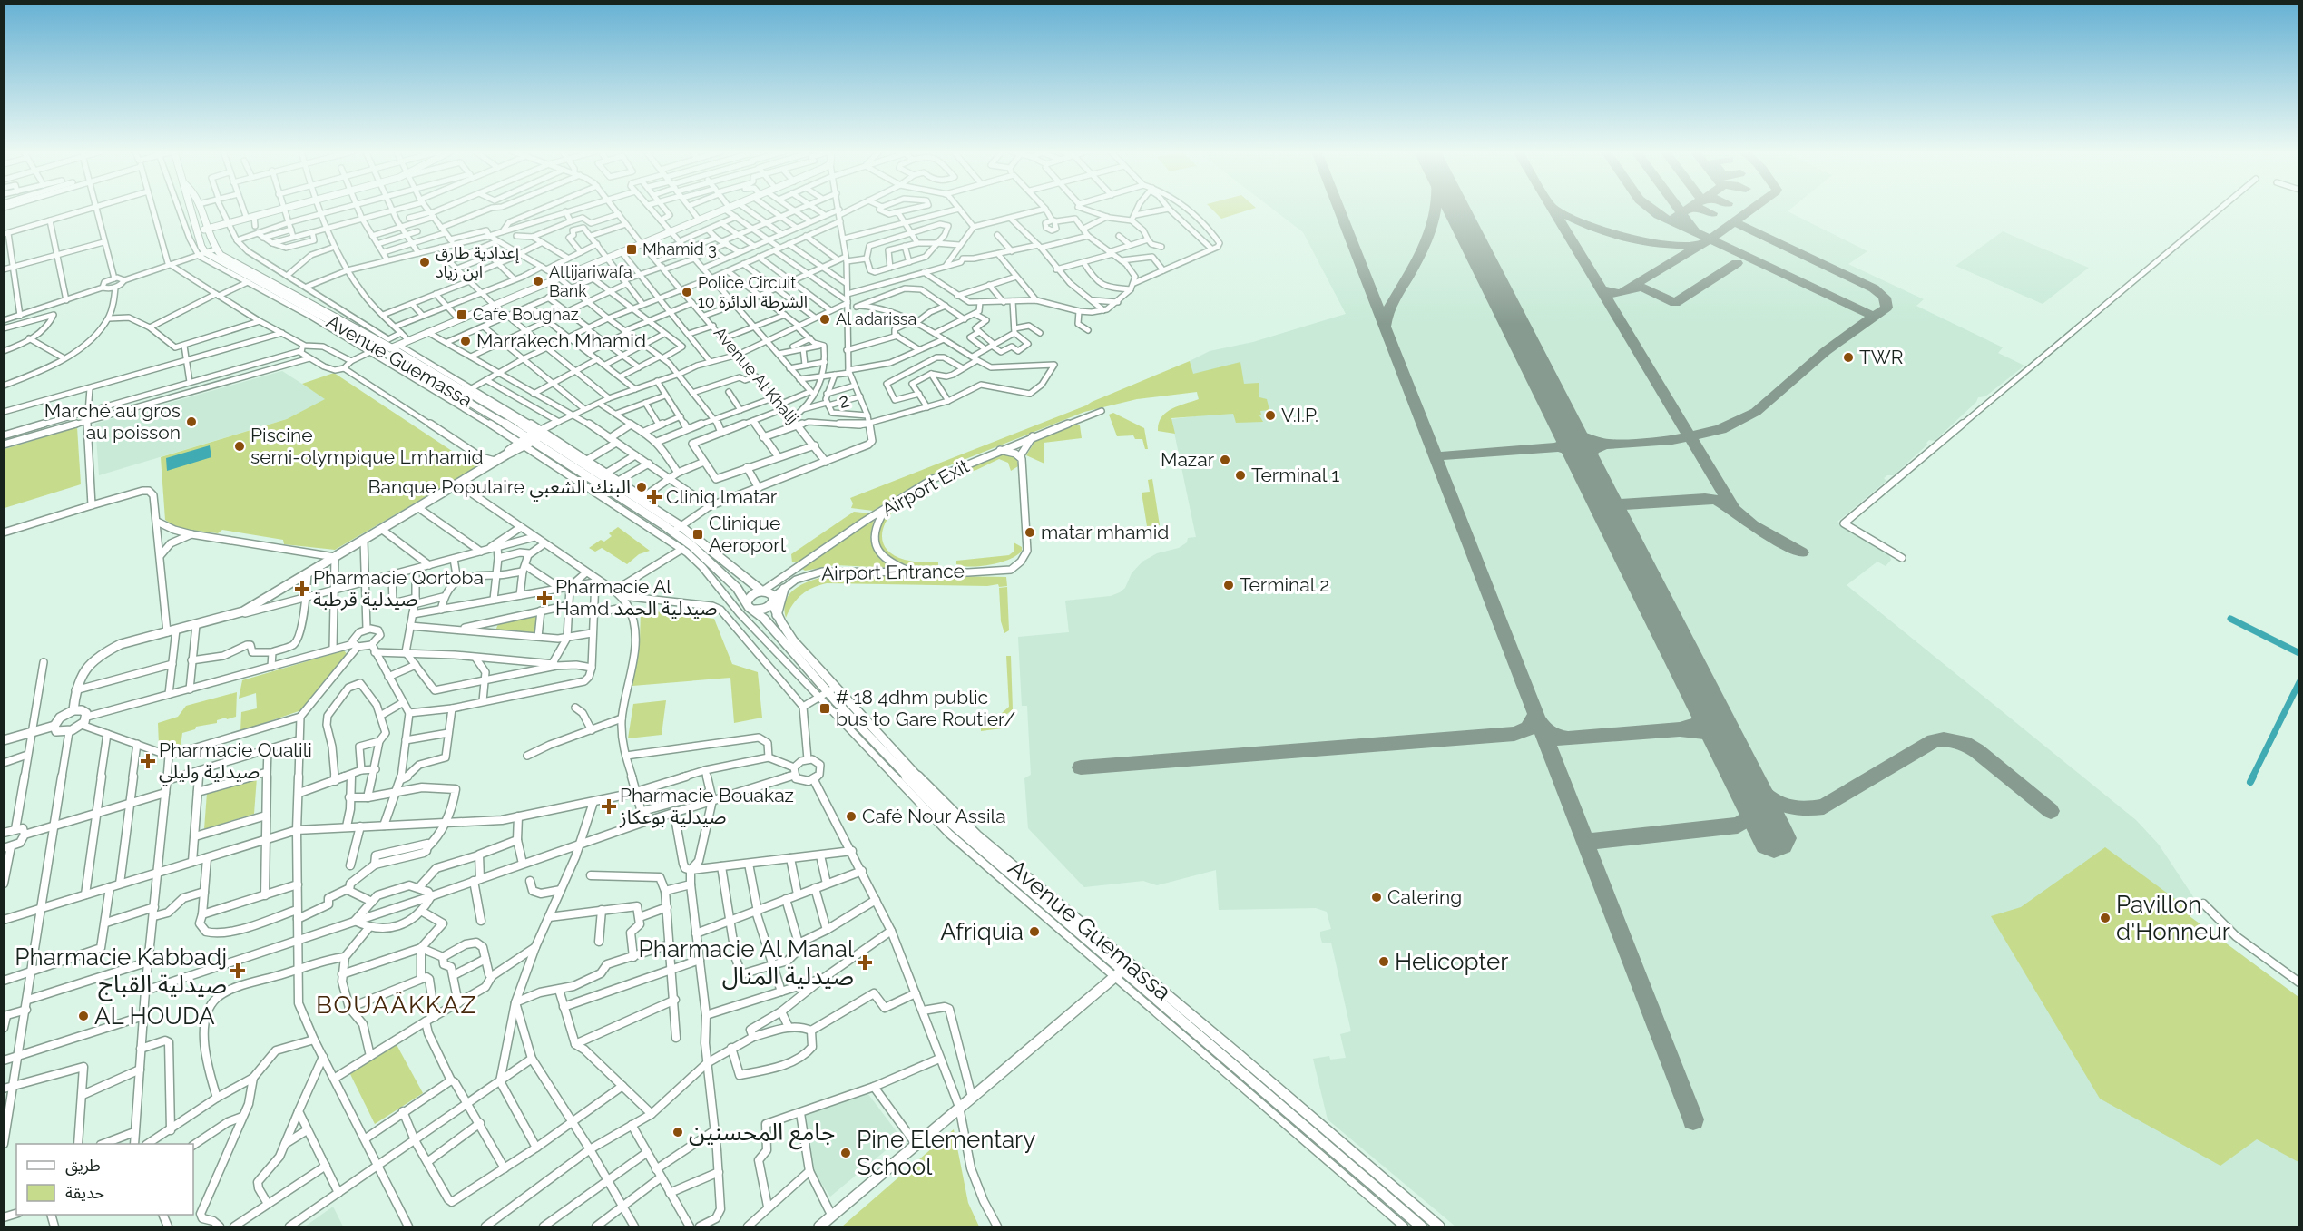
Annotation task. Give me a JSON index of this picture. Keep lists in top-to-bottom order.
{
  "streets": {
    "main road": ["Avenue Guemassa"],
    "street": [
      "Avenue Al Khalij",
      "2",
      "Airport Exit",
      "Airport Entrance"
    ]
  },
  "crossings": [
    ["Avenue Guemassa", "Airport Exit"],
    ["Avenue Guemassa", "Airport Entrance"],
    ["Airport Exit", "Airport Entrance"]
  ],
  "districts": ["BOUAÂKKAZ"],
  "places": {
    "transit": [
      "Mhamid 3",
      "Cafe Boughaz",
      "Clinique Aeroport",
      "# 18 4dhm public bus to Gare Routier/"
    ],
    "other": [
      "إعدادية طارق ابن زياد",
      "Attijariwafa Bank",
      "Police Circuit 10 الشرطة الدائرة",
      "Al adarissa",
      "Marrakech Mhamid",
      "TWR",
      "V.I.P.",
      "Marché au gros au poisson",
      "Piscine semi-olympique Lmhamid",
      "Mazar",
      "Terminal 1",
      "Banque Populaire البنك الشعبي",
      "matar mhamid",
      "Terminal 2",
      "Café Nour Assila",
      "Catering",
      "Pavillon d'Honneur",
      "Afriquia",
      "Helicopter",
      "AL HOUDA",
      "جامع المحسنين",
      "Pine Elementary School"
    ],
    "health": [
      "Cliniq lmatar",
      "Pharmacie Qortoba صيدلية قرطبة",
      "Pharmacie Al Hamd صيدلية الحمد",
      "Pharmacie Oualili صيدلية وليلي",
      "Pharmacie Bouakaz صيدلية بوعكاز",
      "Pharmacie Al Manal صيدلية المنال",
      "Pharmacie Kabbadj صيدلية القباج"
    ]
  },
  "legend": ["طريق", "حديقة"]
}
